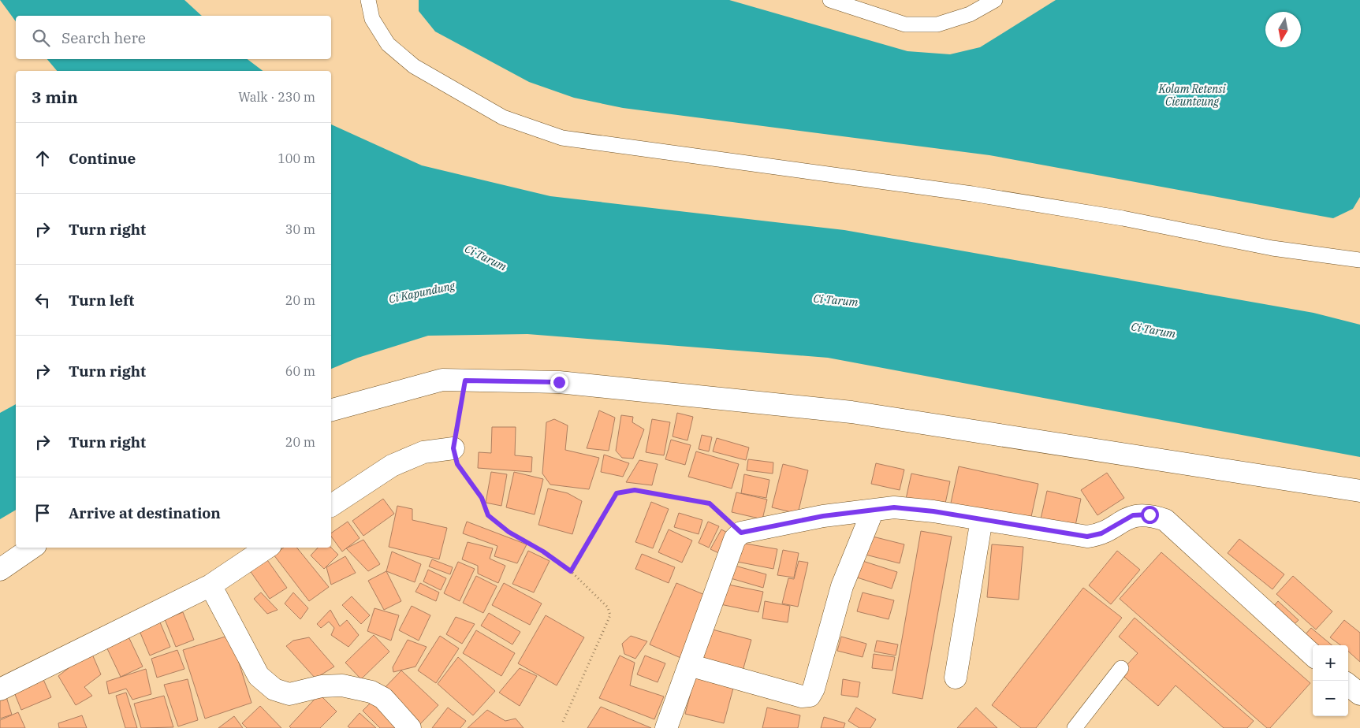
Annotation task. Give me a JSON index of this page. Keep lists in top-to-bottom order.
{
  "water": ["Kolam Retensi Cieunteung", "Ci Tarum", "Ci Kapundung"],
  "north": "bottom",
  "page": {
    "search": "Search here",
    "heading": ["3 min", "Walk · 230 m"],
    "list": [
      ["Continue", "100 m"],
      ["Turn right", "30 m"],
      ["Turn left", "20 m"],
      ["Turn right", "60 m"],
      ["Turn right", "20 m"],
      "Arrive at destination"
    ],
    "map_buttons": ["+", "−"]
  }
}
